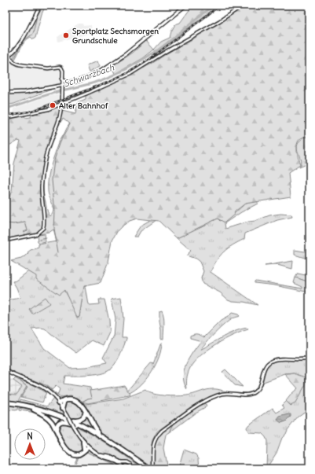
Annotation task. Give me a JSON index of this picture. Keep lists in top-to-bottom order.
{
  "water": ["Schwarzbach"],
  "places": ["Sportplatz Sechsmorgen Grundschule", "Alter Bahnhof"],
  "north": "top"
}
